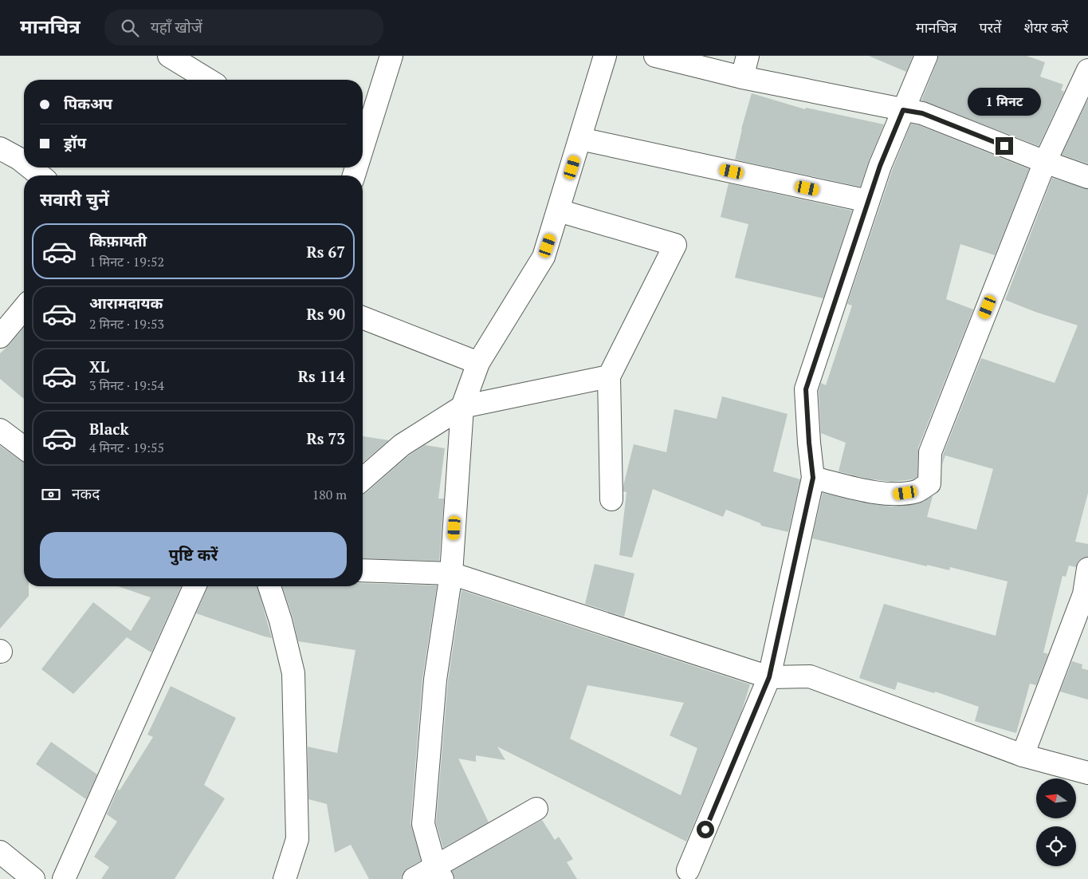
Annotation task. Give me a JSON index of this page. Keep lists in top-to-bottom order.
{
  "north": "left",
  "page": {
    "header": "मानचित्र",
    "search": "यहाँ खोजें",
    "nav": ["मानचित्र", "परतें", "शेयर करें"],
    "banner": ["पिकअप", "ड्रॉप"],
    "bubble": "1 मिनट",
    "heading": "सवारी चुनें",
    "list": [
      {
        "name": "किफ़ायती",
        "note": "1 मिनट · 19:52",
        "value": "Rs 67"
      },
      {
        "name": "आरामदायक",
        "note": "2 मिनट · 19:53",
        "value": "Rs 90"
      },
      {
        "name": "XL",
        "note": "3 मिनट · 19:54",
        "value": "Rs 114"
      },
      {
        "name": "Black",
        "note": "4 मिनट · 19:55",
        "value": "Rs 73"
      }
    ],
    "pay": ["नकद", "180 m"],
    "buttons": "पुष्टि करें"
  }
}
